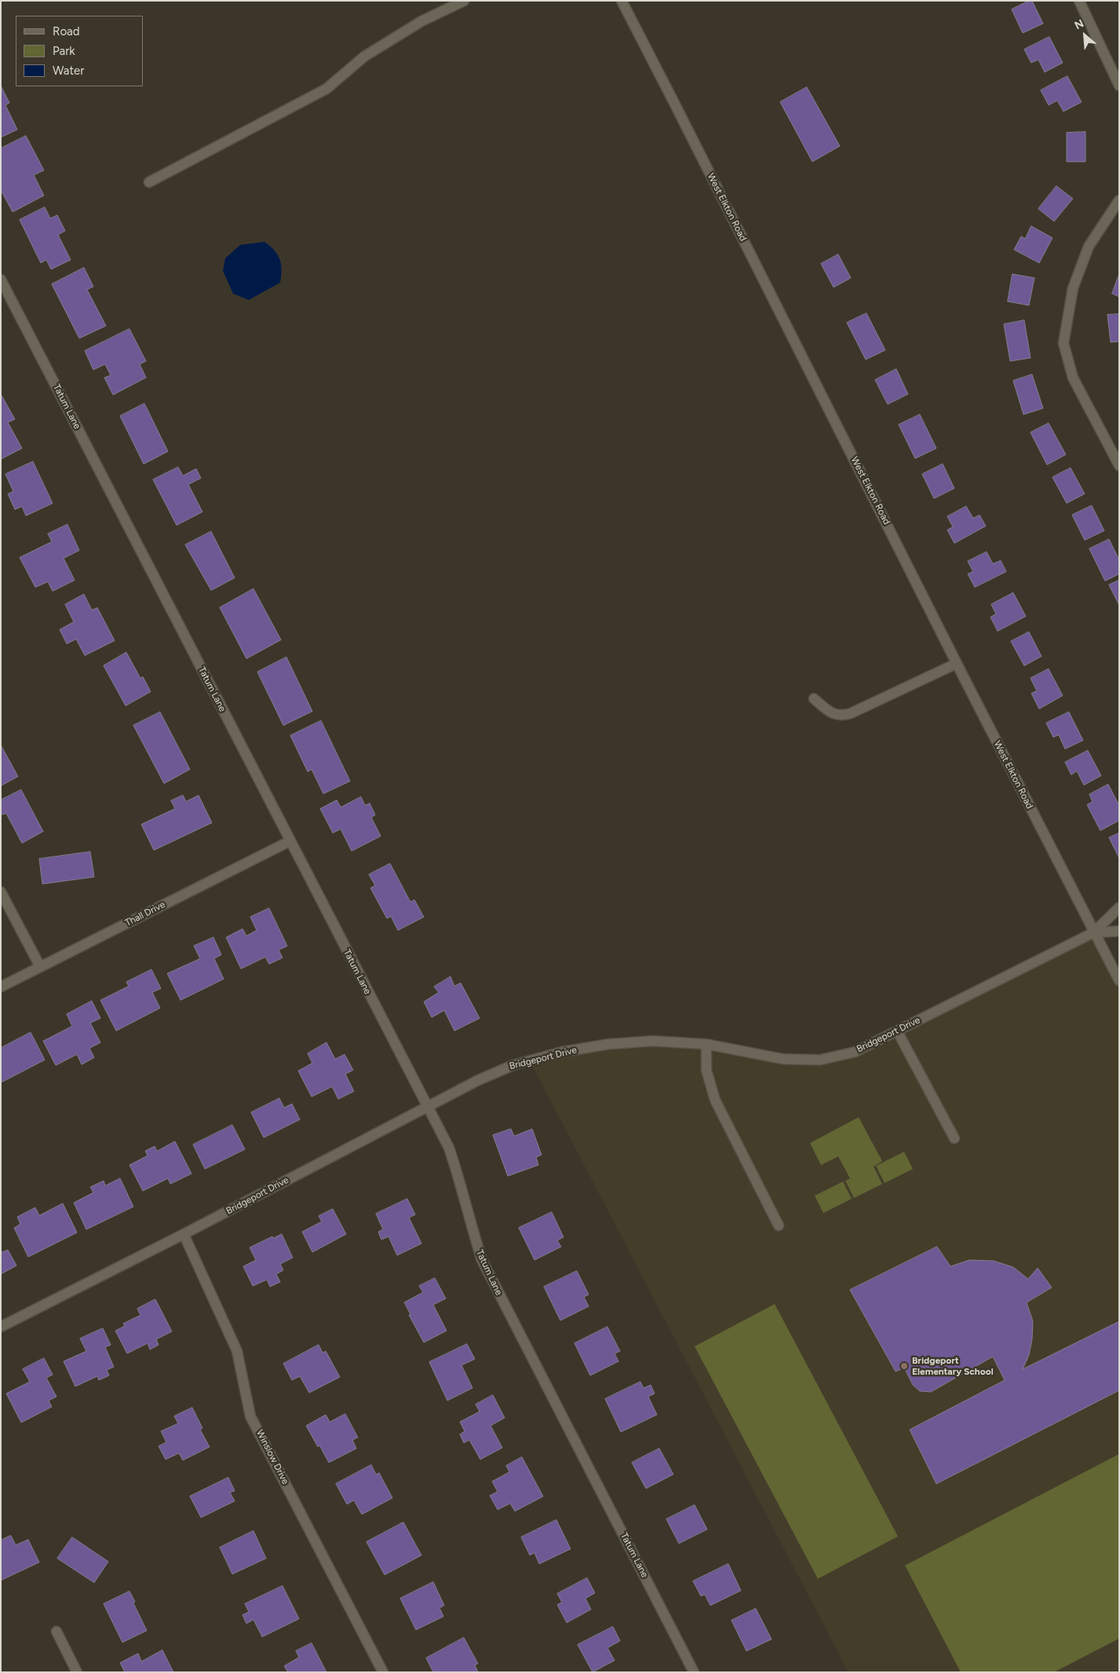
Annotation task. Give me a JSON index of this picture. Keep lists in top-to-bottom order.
{
  "streets": {
    "street": [
      "West Elkton Road",
      "Tatum Lane",
      "Thall Drive",
      "Bridgeport Drive",
      "Winslow Drive"
    ]
  },
  "crossings": [
    ["West Elkton Road", "Bridgeport Drive"],
    ["Tatum Lane", "Thall Drive"],
    ["Tatum Lane", "Bridgeport Drive"],
    ["Bridgeport Drive", "Winslow Drive"]
  ],
  "places": ["Bridgeport Elementary School"],
  "legend": ["Road", "Park", "Water"],
  "north": "top left"
}
